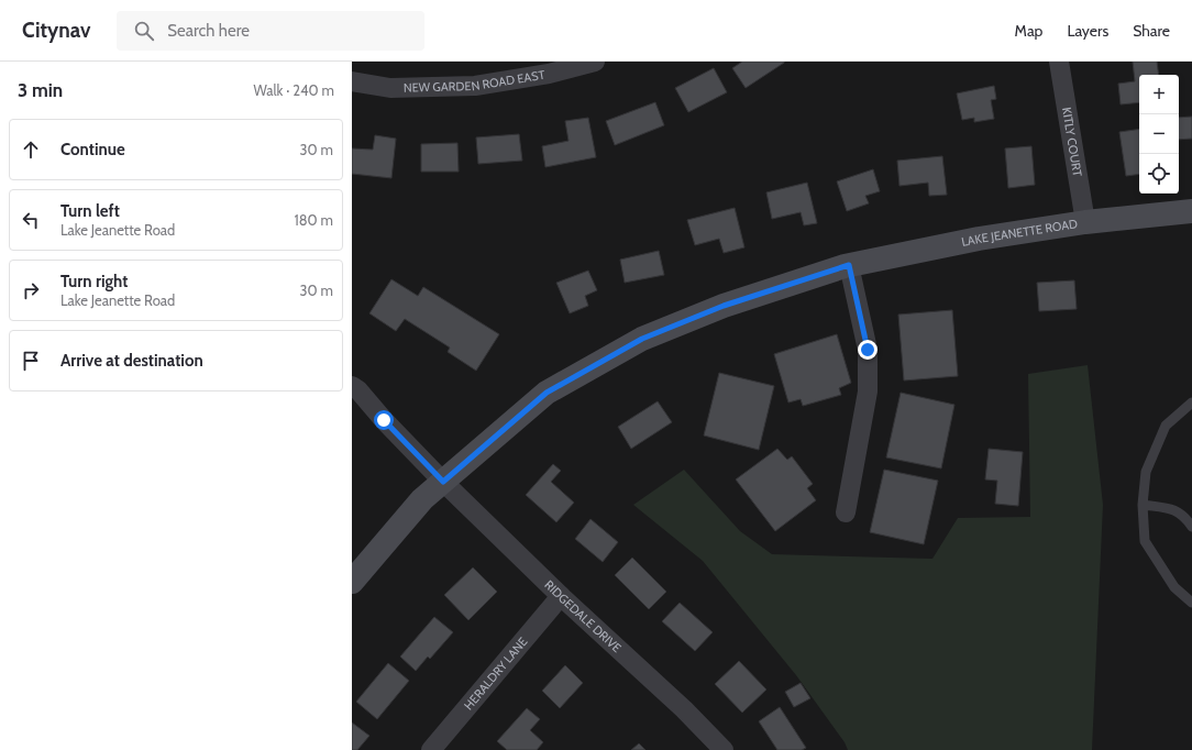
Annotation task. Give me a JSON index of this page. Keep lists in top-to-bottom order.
{
  "streets": {
    "street": [
      "NEW GARDEN ROAD EAST",
      "KITLY COURT",
      "LAKE JEANETTE ROAD",
      "RIDGEDALE DRIVE",
      "HERALDRY LANE"
    ]
  },
  "crossings": [
    ["KITLY COURT", "LAKE JEANETTE ROAD"],
    ["LAKE JEANETTE ROAD", "RIDGEDALE DRIVE"],
    ["RIDGEDALE DRIVE", "HERALDRY LANE"]
  ],
  "page": {
    "header": "Citynav",
    "search": "Search here",
    "nav": ["Map", "Layers", "Share"],
    "heading": ["3 min", "Walk · 240 m"],
    "map_buttons": ["+", "−"],
    "list": [
      ["Continue", "30 m"],
      ["Turn left", "Lake Jeanette Road", "180 m"],
      ["Turn right", "Lake Jeanette Road", "30 m"],
      "Arrive at destination"
    ]
  }
}
